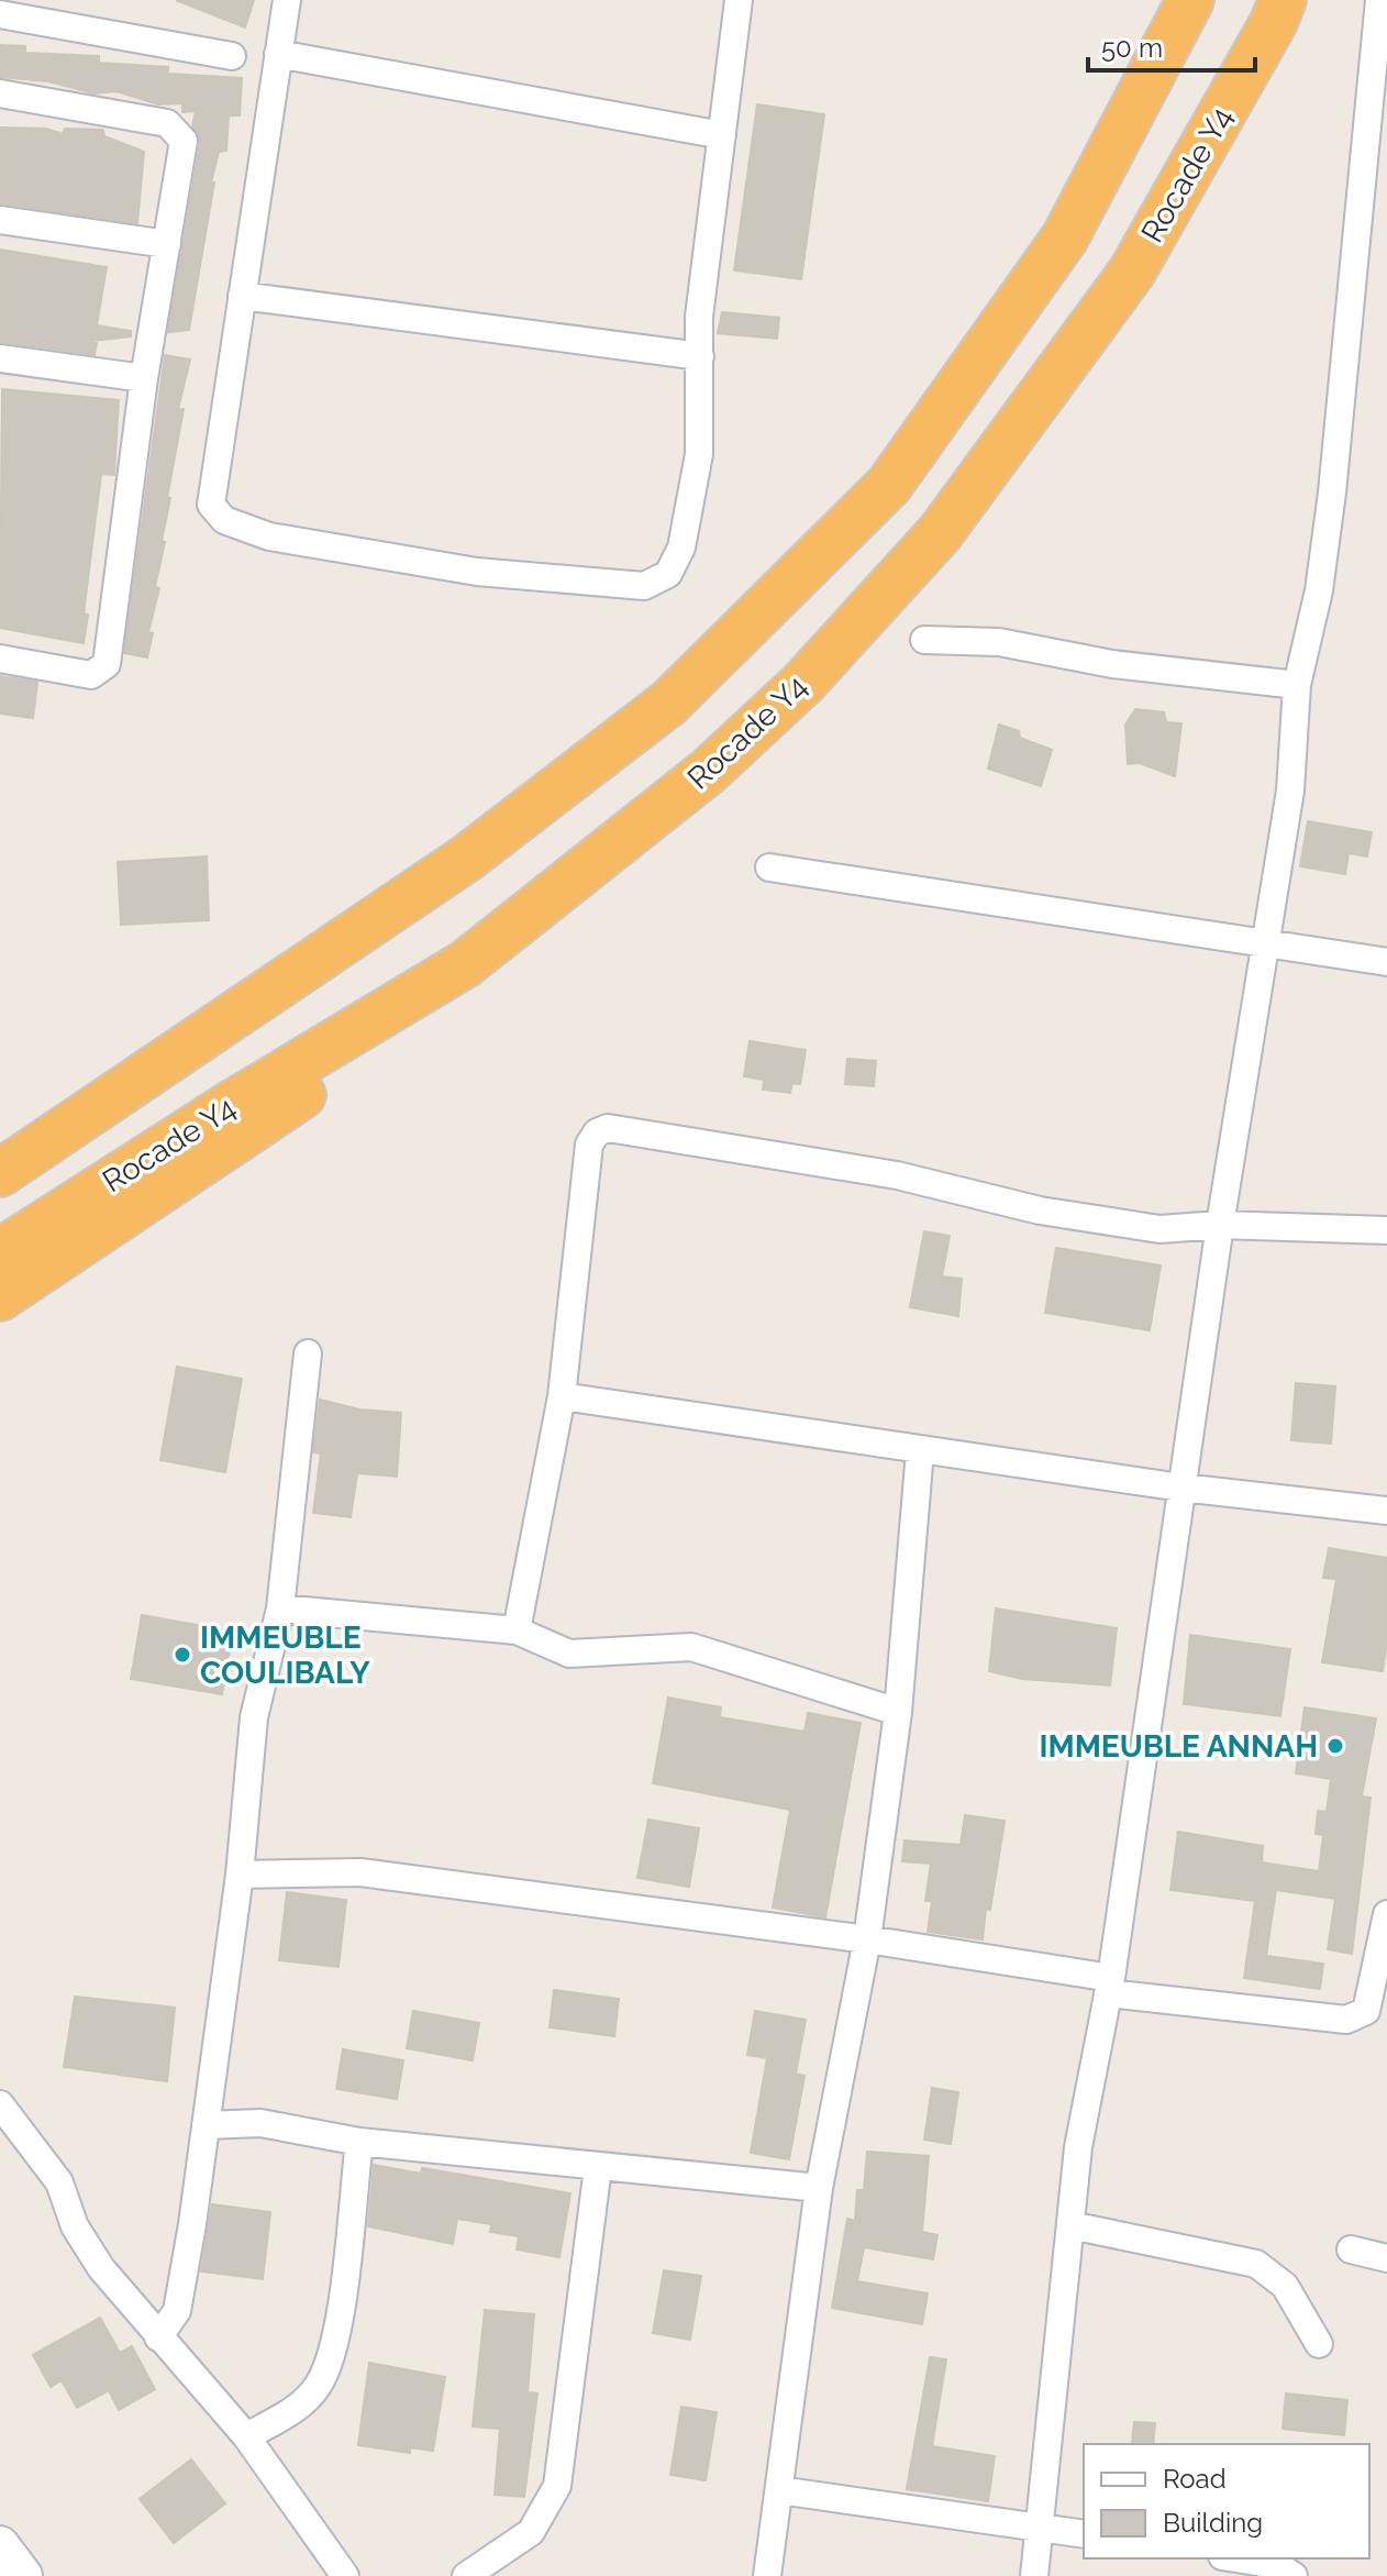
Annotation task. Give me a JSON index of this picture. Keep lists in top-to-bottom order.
{
  "streets": {
    "highway": ["Rocade Y4"]
  },
  "places": ["IMMEUBLE COULIBALY", "IMMEUBLE ANNAH"],
  "legend": ["Road", "Building"],
  "scale_bar": "50 m"
}
